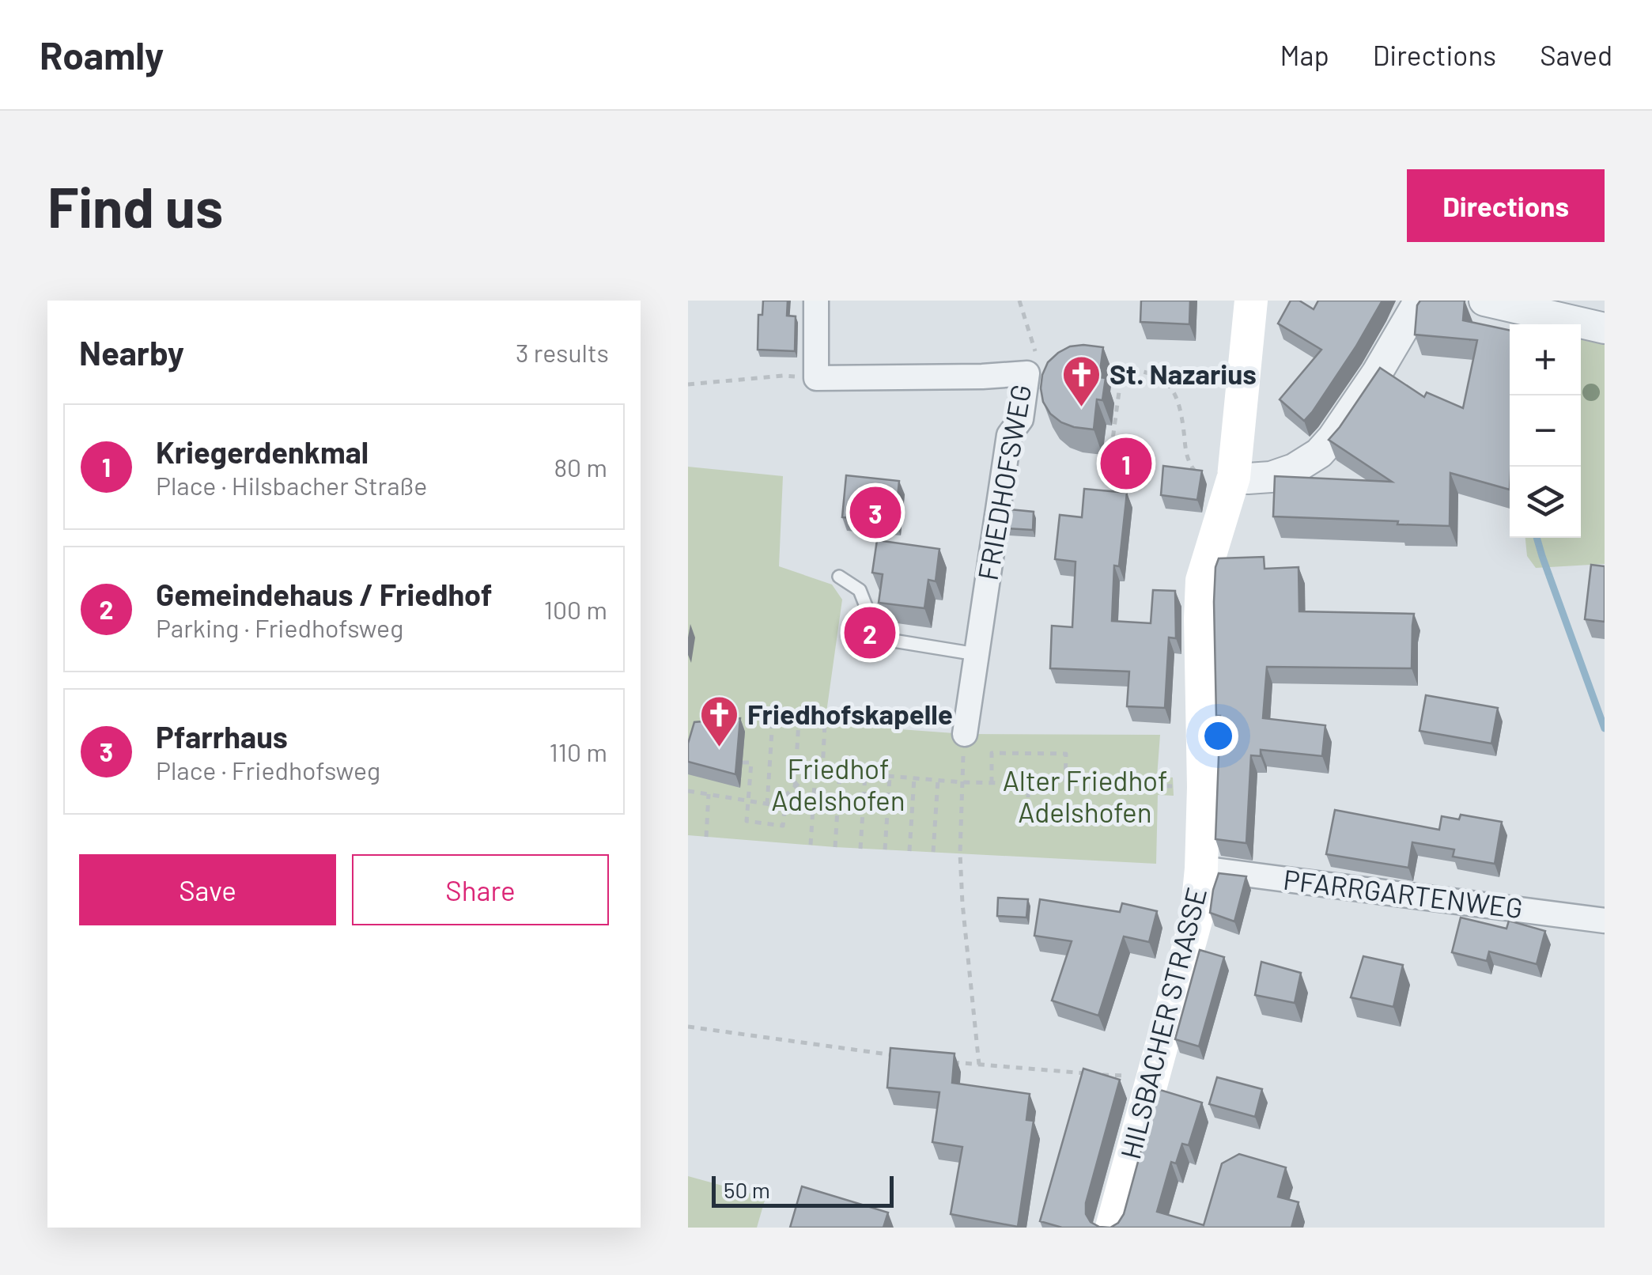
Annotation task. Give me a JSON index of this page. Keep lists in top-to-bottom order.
{
  "streets": {
    "main road": ["HILSBACHER STRASSE"],
    "street": ["FRIEDHOFSWEG", "PFARRGARTENWEG"]
  },
  "crossings": [
    ["PFARRGARTENWEG", "HILSBACHER STRASSE"]
  ],
  "parks": ["Friedhof Adelshofen", "Alter Friedhof Adelshofen"],
  "places": {
    "church": ["St. Nazarius", "Friedhofskapelle"]
  },
  "scale_bar": "50 m",
  "page": {
    "header": "Roamly",
    "nav": ["Map", "Directions", "Saved"],
    "buttons": [
      "Directions",
      ["Save", "Share"]
    ],
    "title": "Find us",
    "heading": ["Nearby", "3 results"],
    "map_buttons": ["+", "−"],
    "list": [
      {
        "mark": "1",
        "name": "Kriegerdenkmal",
        "note": "Place · Hilsbacher Straße",
        "value": "80 m"
      },
      {
        "mark": "2",
        "name": "Gemeindehaus / Friedhof",
        "note": "Parking · Friedhofsweg",
        "value": "100 m"
      },
      {
        "mark": "3",
        "name": "Pfarrhaus",
        "note": "Place · Friedhofsweg",
        "value": "110 m"
      }
    ],
    "pins": ["1", "3", "2"],
    "scale": "50 m"
  }
}
